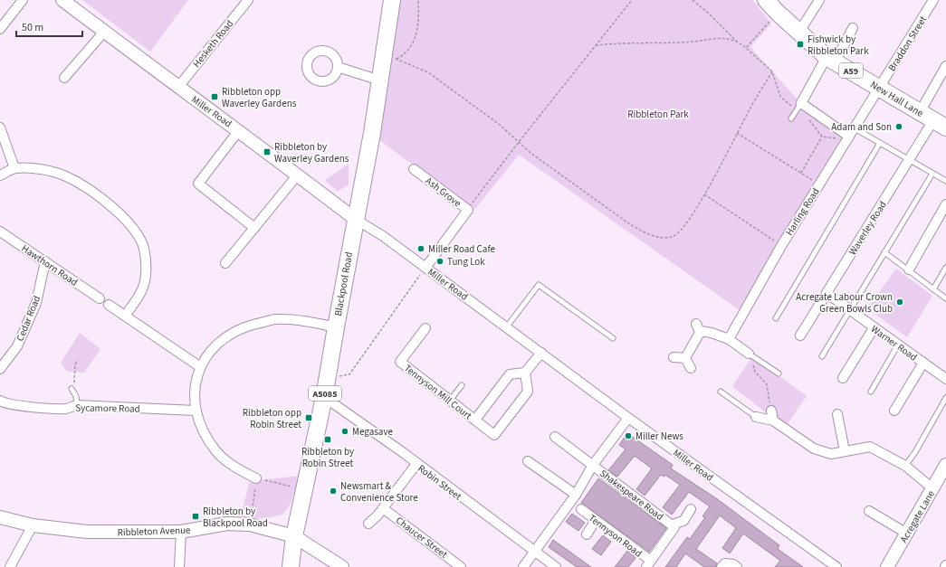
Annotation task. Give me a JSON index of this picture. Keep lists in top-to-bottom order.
{
  "streets": {
    "highway": [
      "A59",
      "New Hall Lane",
      "Blackpool Road",
      "A5085"
    ],
    "street": [
      "Hesketh Road",
      "Braddon Street",
      "Miller Road",
      "Ash Grove",
      "Harling Road",
      "Waverley Road",
      "Hawthorn Road",
      "Cedar Road",
      "Warner Road",
      "Tennyson Mill Court",
      "Sycamore Road",
      "Robin Street",
      "Shakespeare Road",
      "Acregate Lane",
      "Ribbleton Avenue",
      "Tennyson Road",
      "Chaucer Street"
    ]
  },
  "crossings": [
    ["Hesketh Road", "Miller Road"],
    ["Braddon Street", "New Hall Lane"],
    ["Braddon Street", "Harling Road"],
    ["New Hall Lane", "Harling Road"],
    ["New Hall Lane", "Waverley Road"],
    ["Miller Road", "Ash Grove"],
    ["Miller Road", "Blackpool Road"],
    ["Waverley Road", "Warner Road"],
    ["Hawthorn Road", "Cedar Road"],
    ["Blackpool Road", "Robin Street"],
    ["Blackpool Road", "Ribbleton Avenue"],
    ["Shakespeare Road", "Tennyson Road"]
  ],
  "parks": ["Ribbleton Park"],
  "places": {
    "transit": [
      "Fishwick by Ribbleton Park",
      "Ribbleton opp Waverley Gardens",
      "Ribbleton by Waverley Gardens",
      "Ribbleton opp Robin Street",
      "Ribbleton by Robin Street",
      "Ribbleton by Blackpool Road"
    ],
    "other": [
      "Adam and Son",
      "Miller Road Cafe",
      "Tung Lok",
      "Acregate Labour Crown Green Bowls Club",
      "Megasave",
      "Miller News",
      "Newsmart & Convenience Store"
    ]
  },
  "scale_bar": "50 m"
}
